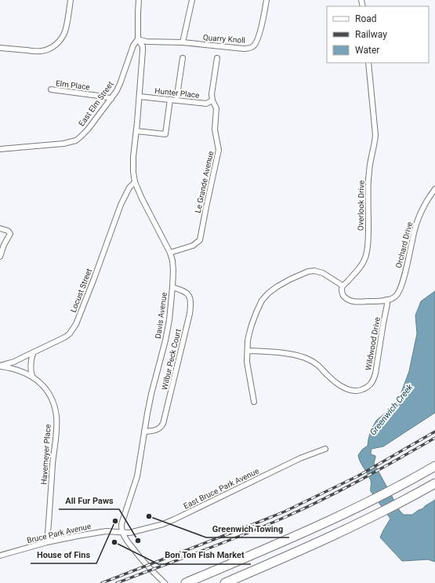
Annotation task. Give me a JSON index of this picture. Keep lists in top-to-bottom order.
{
  "streets": {
    "street": [
      "Quarry Knoll",
      "Elm Place",
      "Hunter Place",
      "East Elm Street",
      "Le Grande Avenue",
      "Overlook Drive",
      "Orchard Drive",
      "Locust Street",
      "Davis Avenue",
      "Wildwood Drive",
      "Wilbur Peck Court",
      "Havemeyer Place",
      "East Bruce Park Avenue",
      "Bruce Park Avenue"
    ]
  },
  "crossings": [
    ["Quarry Knoll", "East Elm Street"],
    ["Quarry Knoll", "Davis Avenue"],
    ["Elm Place", "East Elm Street"],
    ["Hunter Place", "Le Grande Avenue"],
    ["Hunter Place", "Davis Avenue"],
    ["East Elm Street", "Davis Avenue"],
    ["Le Grande Avenue", "Davis Avenue"],
    ["Orchard Drive", "Wildwood Drive"],
    ["Locust Street", "Davis Avenue"],
    ["Locust Street", "Havemeyer Place"],
    ["Davis Avenue", "Wilbur Peck Court"],
    ["Davis Avenue", "East Bruce Park Avenue"],
    ["Davis Avenue", "Bruce Park Avenue"],
    ["Havemeyer Place", "Bruce Park Avenue"],
    ["East Bruce Park Avenue", "Bruce Park Avenue"]
  ],
  "water": ["Greenwich Creek"],
  "places": [
    "Greenwich Towing",
    "House of Fins",
    "All Fur Paws",
    "Bon Ton Fish Market"
  ],
  "legend": ["Road", "Railway", "Water"]
}
